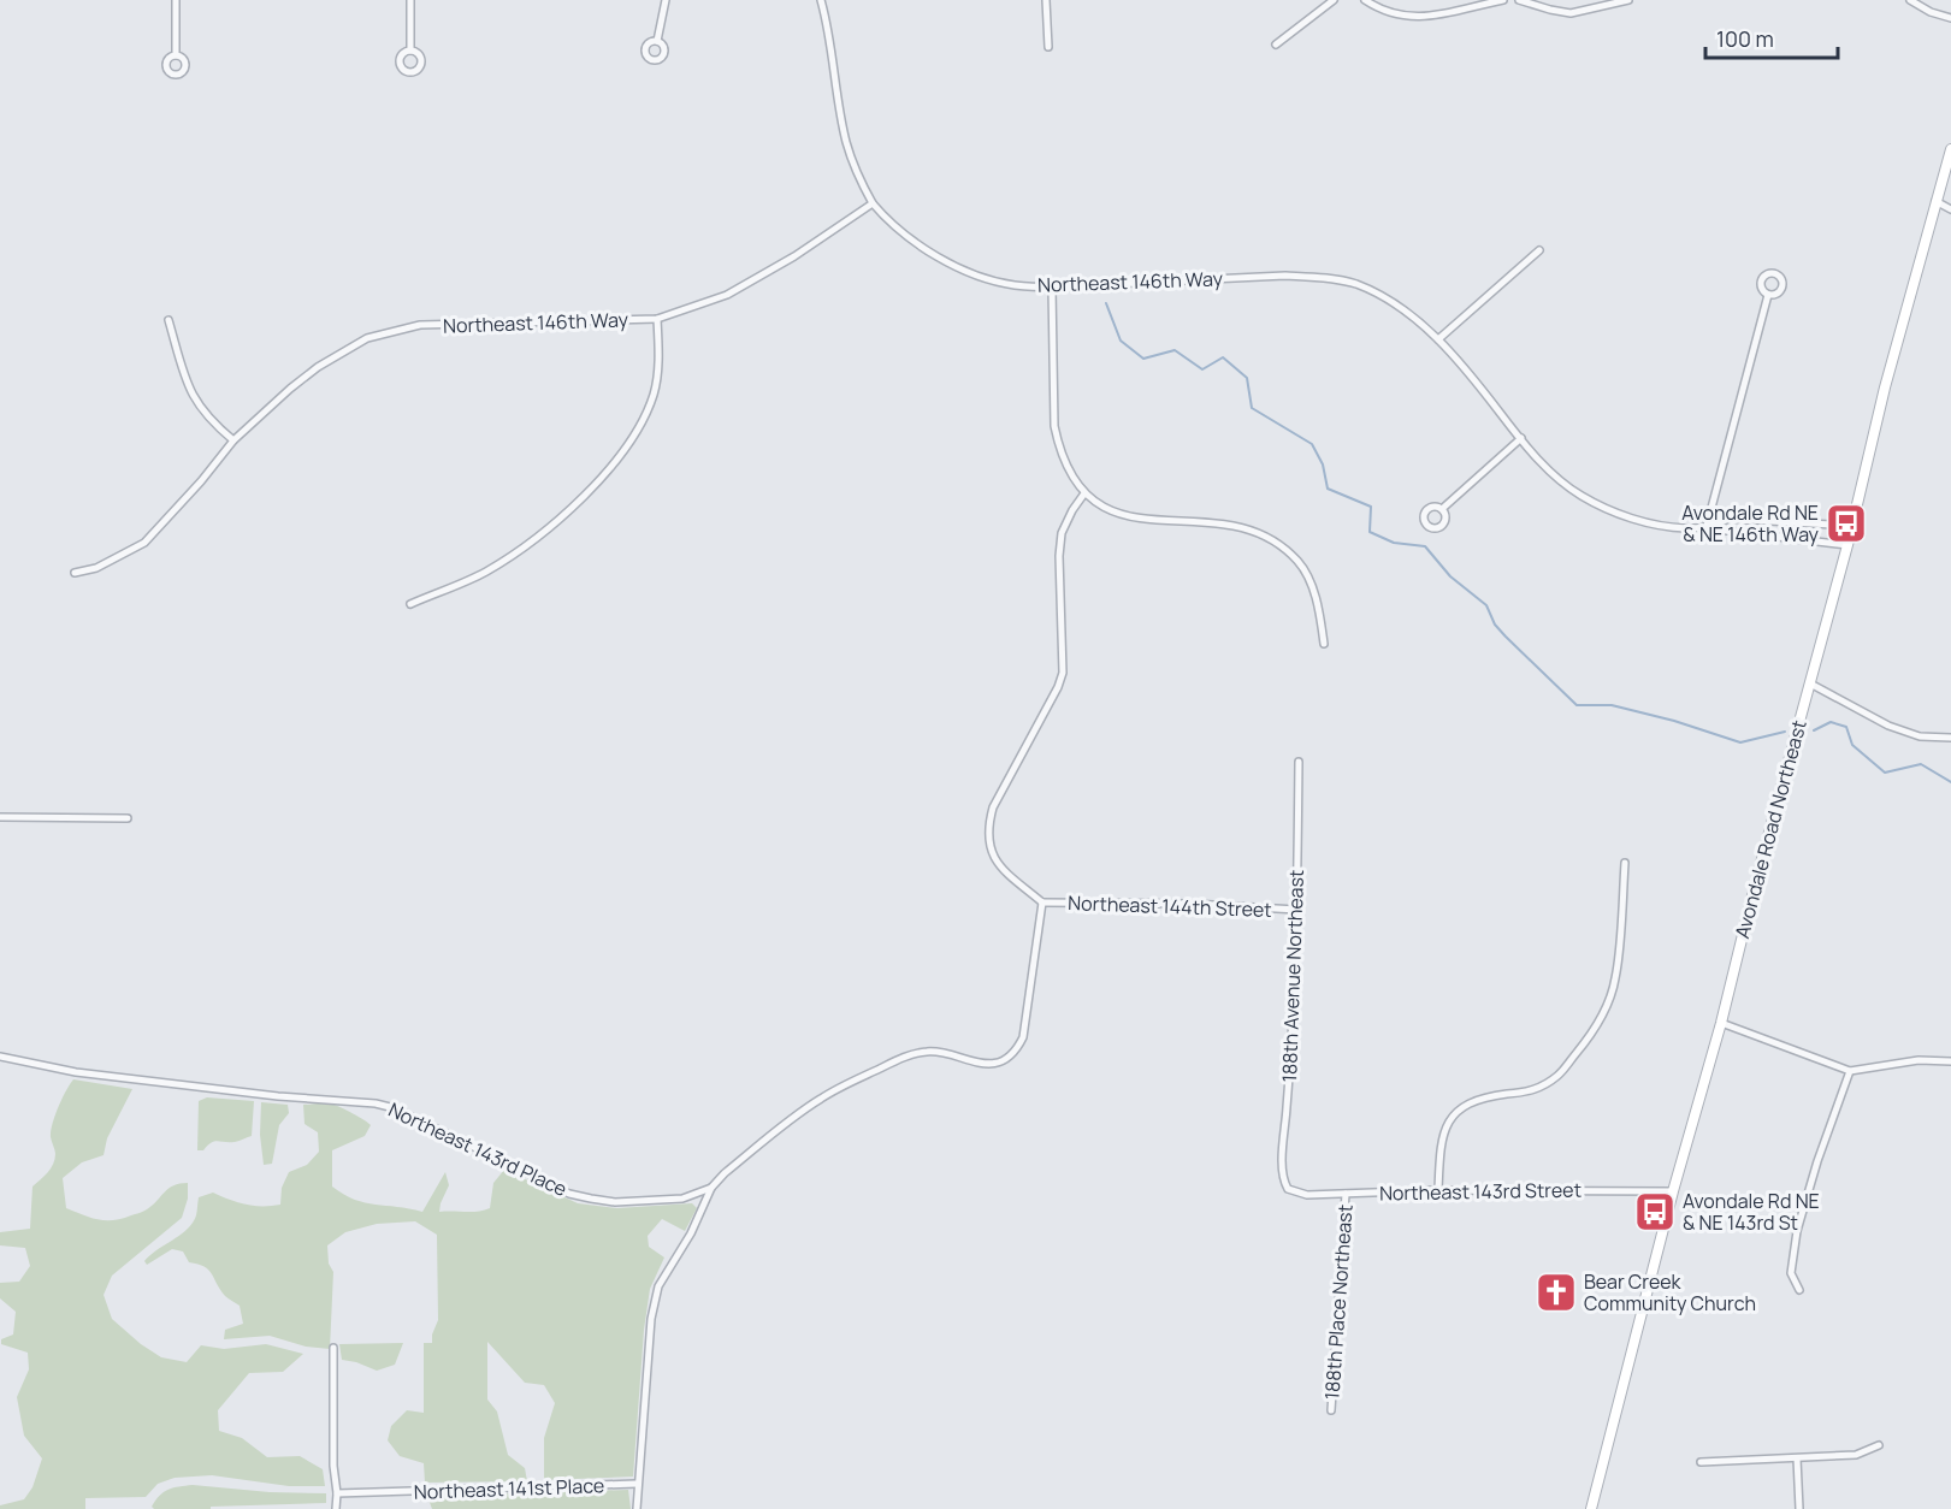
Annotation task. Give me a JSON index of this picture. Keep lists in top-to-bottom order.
{
  "streets": {
    "main road": ["Avondale Road Northeast"],
    "street": [
      "Northeast 146th Way",
      "Northeast 144th Street",
      "188th Avenue Northeast",
      "Northeast 143rd Place",
      "Northeast 143rd Street",
      "188th Place Northeast",
      "Northeast 141st Place"
    ]
  },
  "crossings": [
    ["Northeast 146th Way", "Avondale Road Northeast"],
    ["Avondale Road Northeast", "Northeast 143rd Street"],
    ["Northeast 144th Street", "188th Avenue Northeast"],
    ["Northeast 144th Street", "Northeast 143rd Place"],
    ["188th Avenue Northeast", "Northeast 143rd Street"],
    ["Northeast 143rd Street", "188th Place Northeast"]
  ],
  "places": {
    "bus stop": ["Avondale Rd NE & NE 146th Way", "Avondale Rd NE & NE 143rd St"],
    "church": ["Bear Creek Community Church"]
  },
  "scale_bar": "100 m"
}
